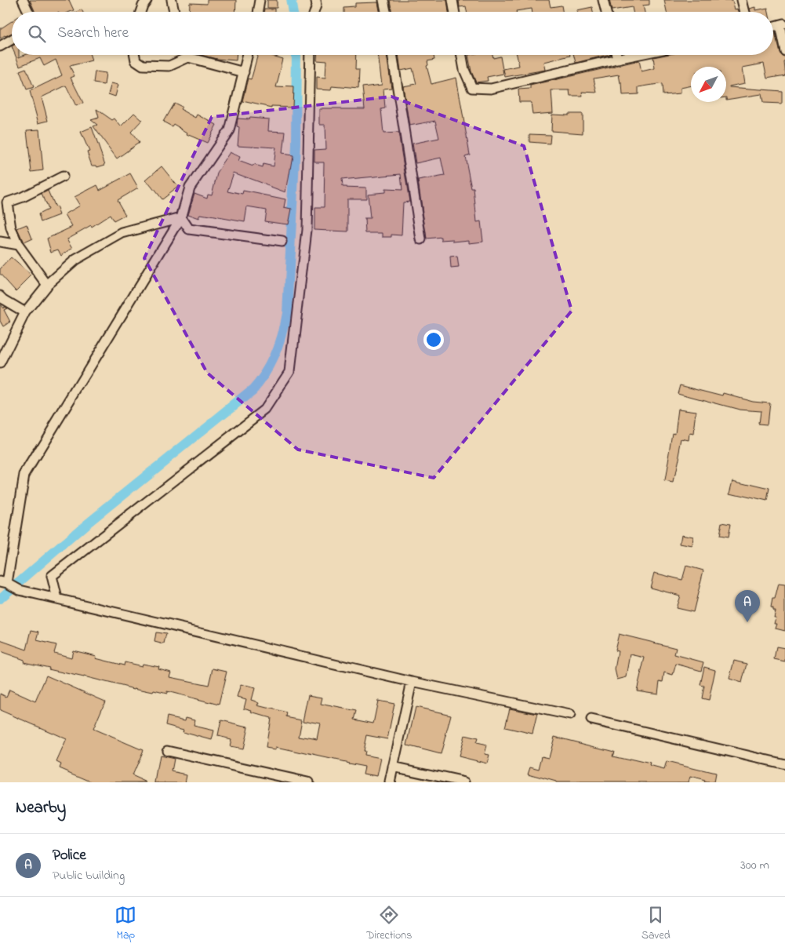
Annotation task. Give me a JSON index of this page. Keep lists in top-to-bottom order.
{
  "north": "bottom left",
  "page": {
    "search": "Search here",
    "pins": "A",
    "heading": "Nearby",
    "list": [
      {
        "mark": "A",
        "name": "Police",
        "note": "Public building",
        "value": "300 m"
      }
    ],
    "nav": ["Map", "Directions", "Saved"]
  }
}
